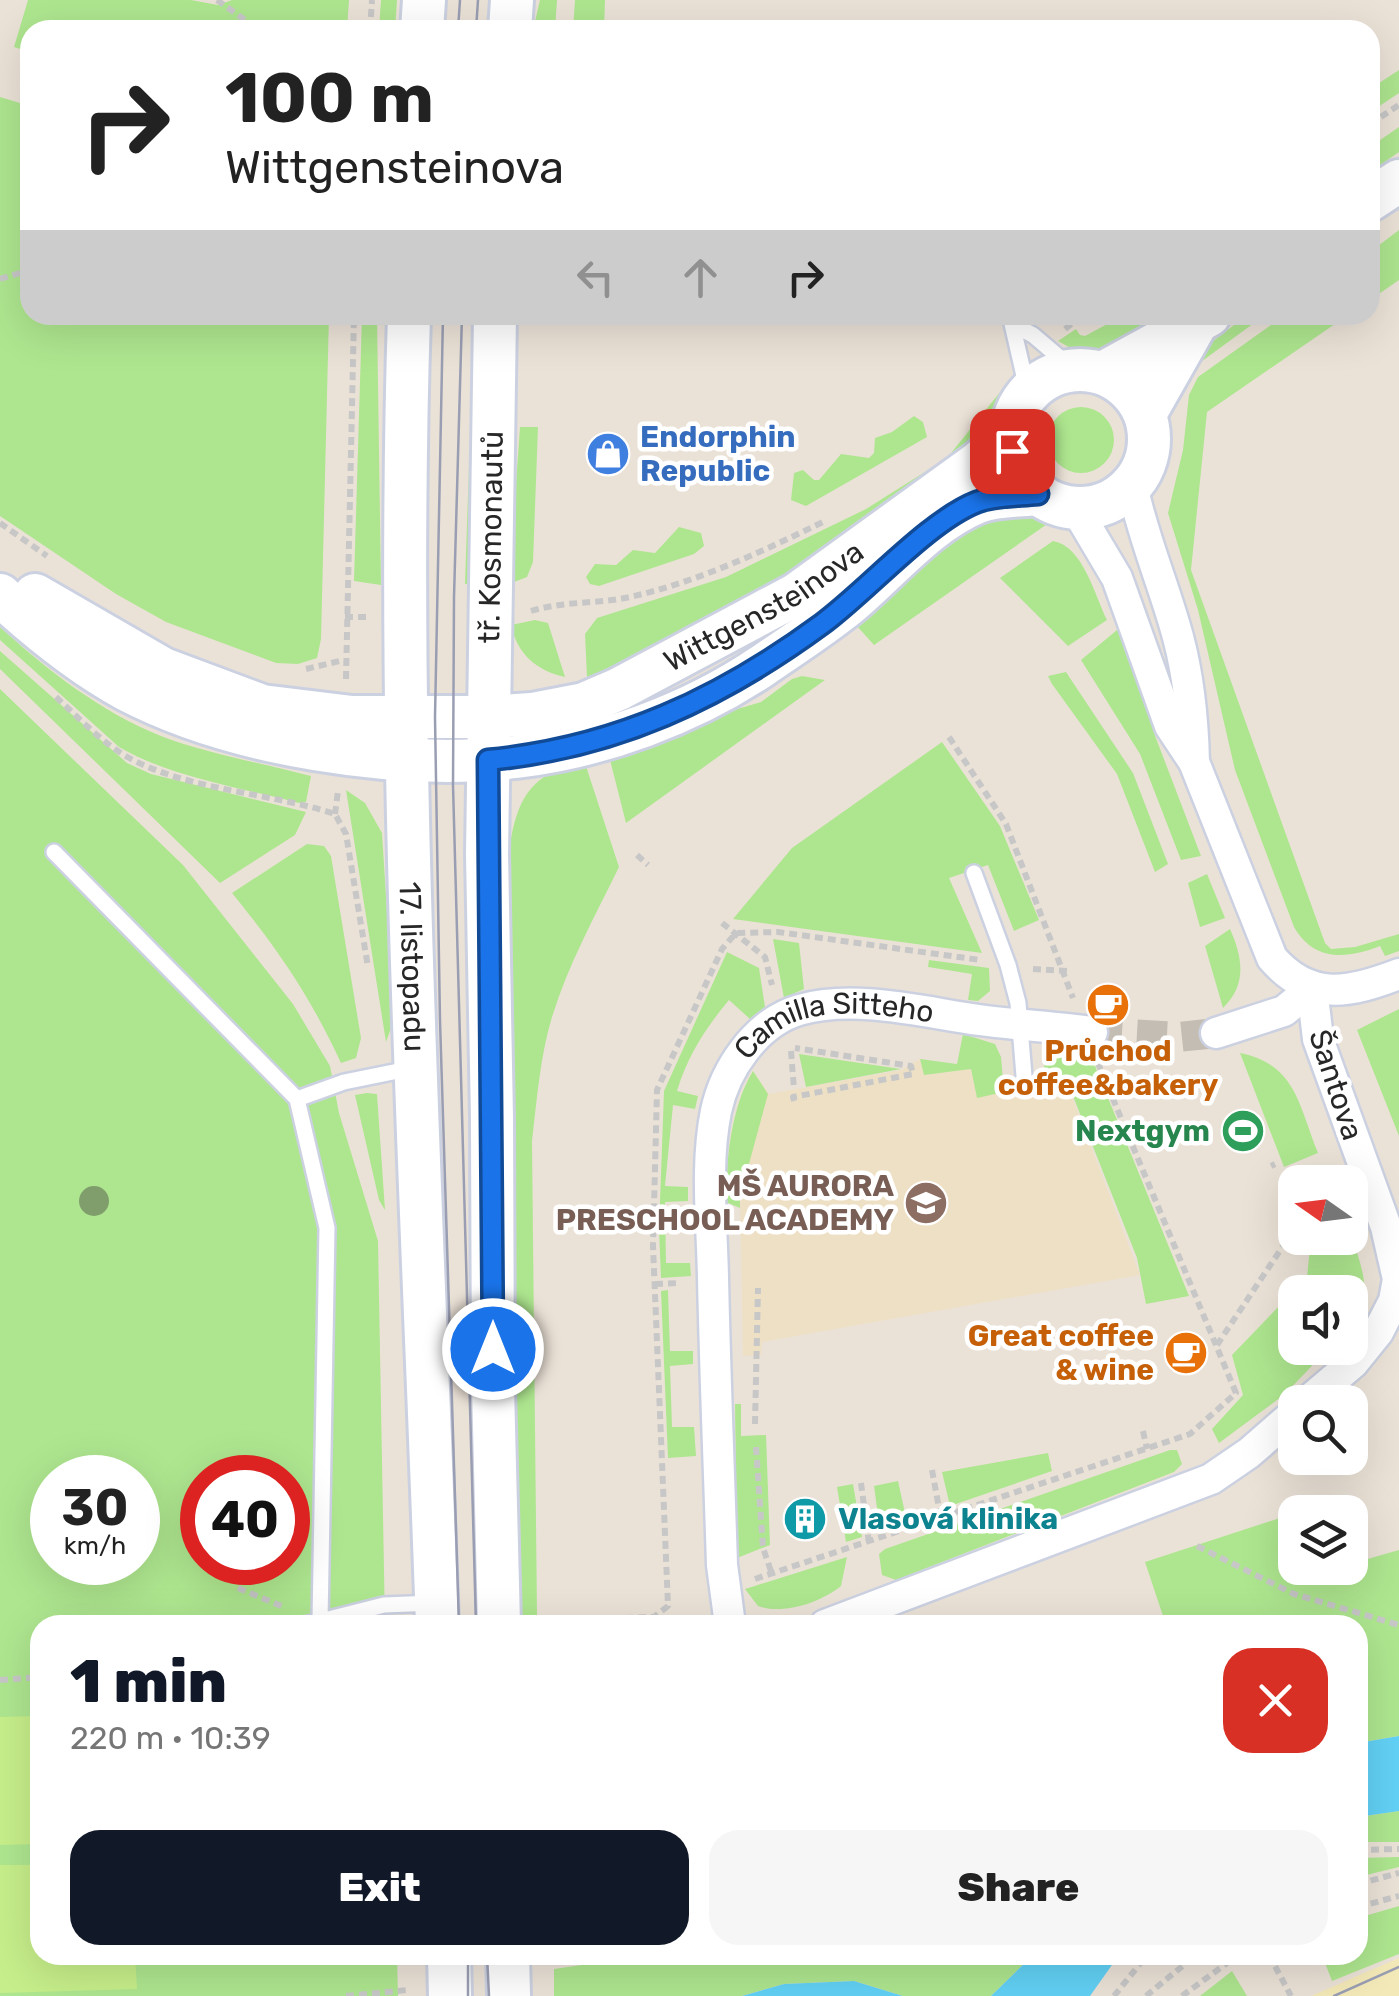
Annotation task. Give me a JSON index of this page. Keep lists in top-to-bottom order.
{
  "streets": {
    "street": [
      "tř. Kosmonautů",
      "Wittgensteinova",
      "17. listopadu",
      "Camilla Sitteho",
      "Šantova"
    ]
  },
  "crossings": [
    ["tř. Kosmonautů", "Wittgensteinova"],
    ["Wittgensteinova", "17. listopadu"],
    ["Wittgensteinova", "Šantova"]
  ],
  "places": {
    "shop": ["Endorphin Republic"],
    "cafe": ["Průchod coffee&bakery", "Great coffee & wine"],
    "sports": ["Nextgym"],
    "school or university": ["MŠ AURORA PRESCHOOL ACADEMY"],
    "building": ["Vlasová klinika"]
  },
  "north": "left",
  "page": {
    "turn": ["100 m", "Wittgensteinova"],
    "speed": "30 km/h",
    "limit": "40",
    "heading": ["1 min", "220 m · 10:39"],
    "buttons": ["Exit", "Share"]
  }
}
